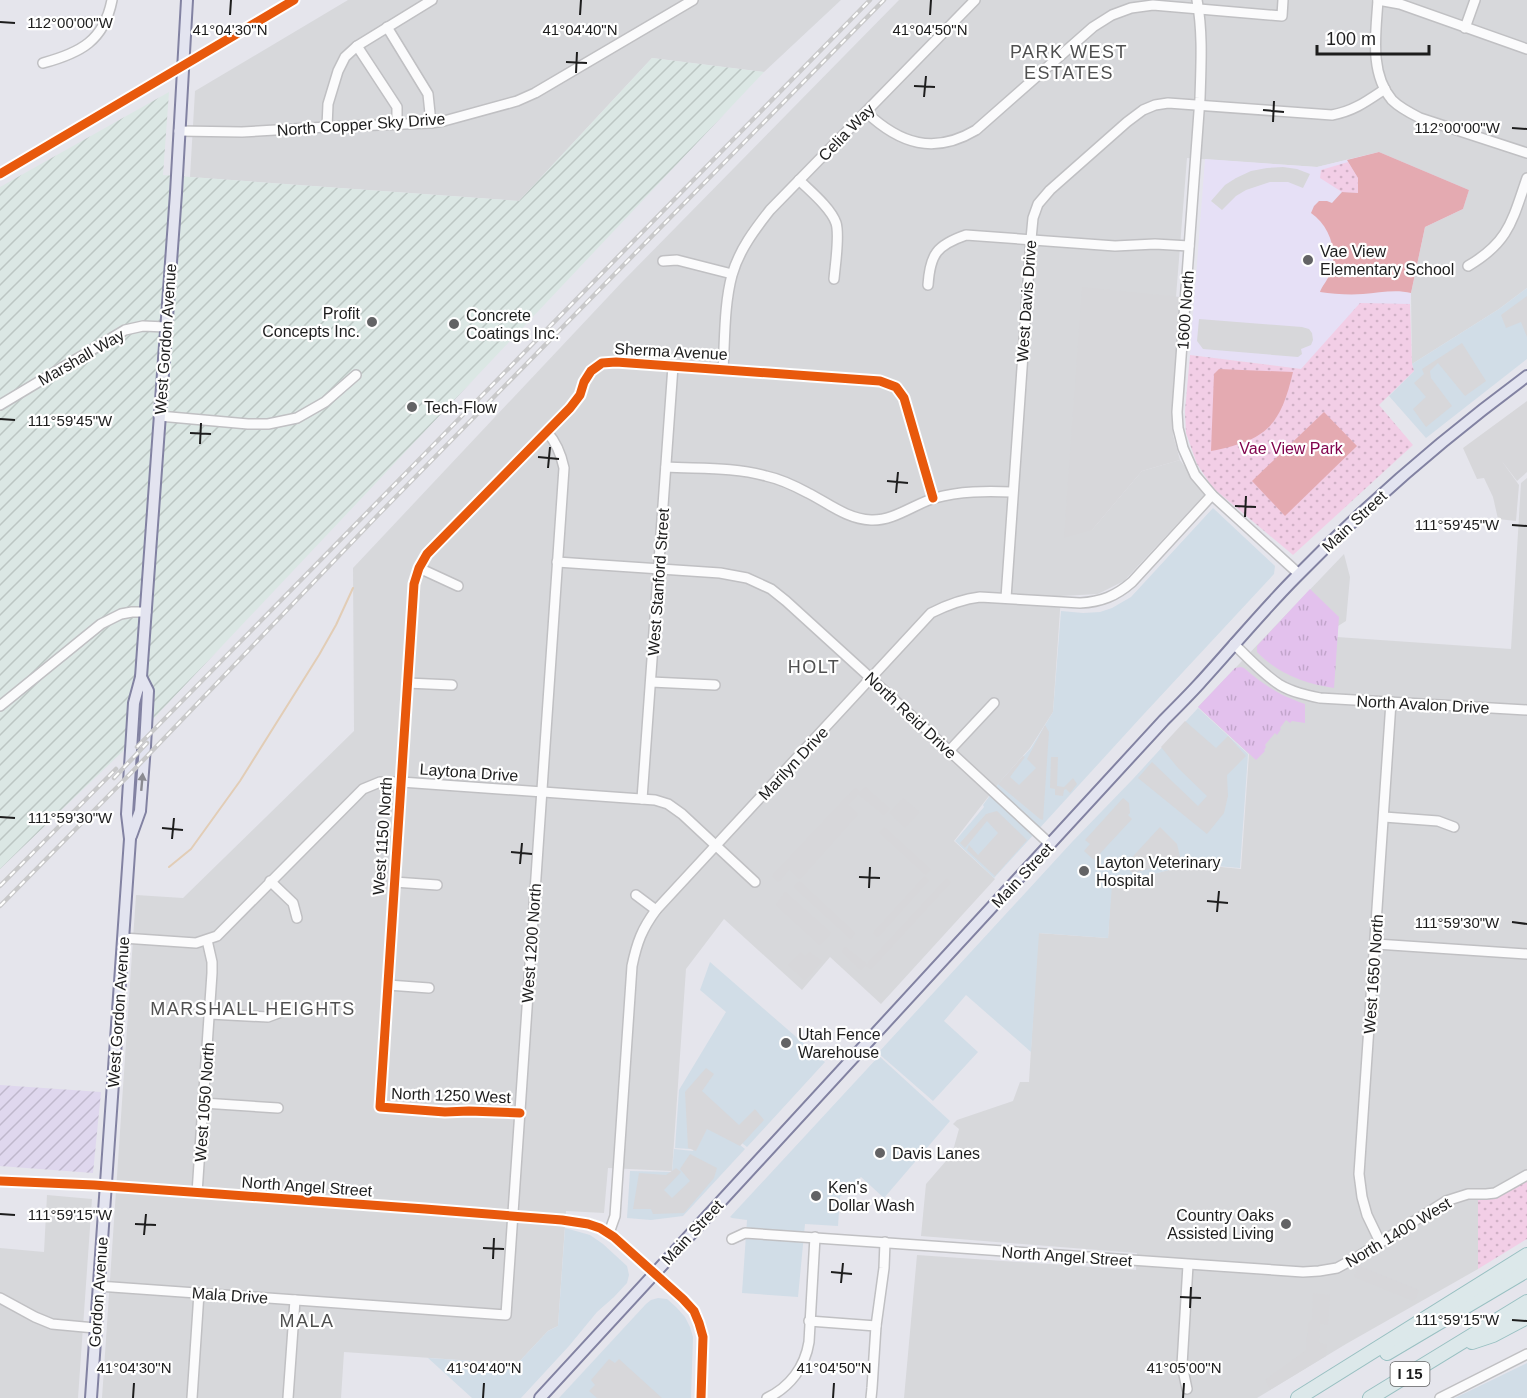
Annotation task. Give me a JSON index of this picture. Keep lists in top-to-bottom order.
{
  "streets": {
    "highway": ["I 15"],
    "main road": ["West Gordon Avenue", "Main Street", "Gordon Avenue"],
    "street": [
      "North Copper Sky Drive",
      "Celia Way",
      "West Davis Drive",
      "1600 North",
      "Sherma Avenue",
      "Marshall Way",
      "West Stanford Street",
      "North Avalon Drive",
      "North Reid Drive",
      "Marilyn Drive",
      "Laytona Drive",
      "West 1150 North",
      "West 1200 North",
      "West 1650 North",
      "North 1250 West",
      "West 1050 North",
      "North Angel Street",
      "North 1400 West",
      "Mala Drive"
    ]
  },
  "crossings": [
    ["North Copper Sky Drive", "West Gordon Avenue"],
    ["Celia Way", "Sherma Avenue"],
    ["West Davis Drive", "1600 North"],
    ["West Davis Drive", "Marilyn Drive"],
    ["1600 North", "Main Street"],
    ["1600 North", "Marilyn Drive"],
    ["West Gordon Avenue", "Marshall Way"],
    ["West Gordon Avenue", "North Angel Street"],
    ["West Gordon Avenue", "Gordon Avenue"],
    ["Sherma Avenue", "West Stanford Street"],
    ["Sherma Avenue", "West 1150 North"],
    ["Sherma Avenue", "West 1200 North"],
    ["Main Street", "North Avalon Drive"],
    ["Main Street", "North Reid Drive"],
    ["Main Street", "North Angel Street"],
    ["West Stanford Street", "North Reid Drive"],
    ["West Stanford Street", "Laytona Drive"],
    ["North Avalon Drive", "West 1650 North"],
    ["North Reid Drive", "Marilyn Drive"],
    ["North Reid Drive", "West 1200 North"],
    ["Marilyn Drive", "Laytona Drive"],
    ["Marilyn Drive", "North Angel Street"],
    ["Laytona Drive", "West 1150 North"],
    ["Laytona Drive", "West 1200 North"],
    ["Laytona Drive", "West 1050 North"],
    ["West 1150 North", "North 1250 West"],
    ["West 1200 North", "North 1250 West"],
    ["West 1200 North", "North Angel Street"],
    ["West 1200 North", "Mala Drive"],
    ["West 1650 North", "North 1400 West"],
    ["West 1050 North", "North Angel Street"],
    ["North Angel Street", "North 1400 West"],
    ["North Angel Street", "Gordon Avenue"],
    ["Gordon Avenue", "Mala Drive"]
  ],
  "districts": [
    "PARK WEST ESTATES",
    "HOLT",
    "MARSHALL HEIGHTS",
    "MALA"
  ],
  "parks": ["Vae View Park"],
  "places": [
    "Vae View Elementary School",
    "Profit Concepts Inc.",
    "Concrete Coatings Inc.",
    "Tech-Flow",
    "Layton Veterinary Hospital",
    "Utah Fence Warehouse",
    "Davis Lanes",
    "Ken's Dollar Wash",
    "Country Oaks Assisted Living"
  ],
  "scale_bar": "100 m",
  "coordinates": [
    "112°00'00\"W",
    "41°04'30\"N",
    "41°04'40\"N",
    "41°04'50\"N",
    "111°59'45\"W",
    "111°59'30\"W",
    "111°59'15\"W",
    "41°05'00\"N"
  ]
}
